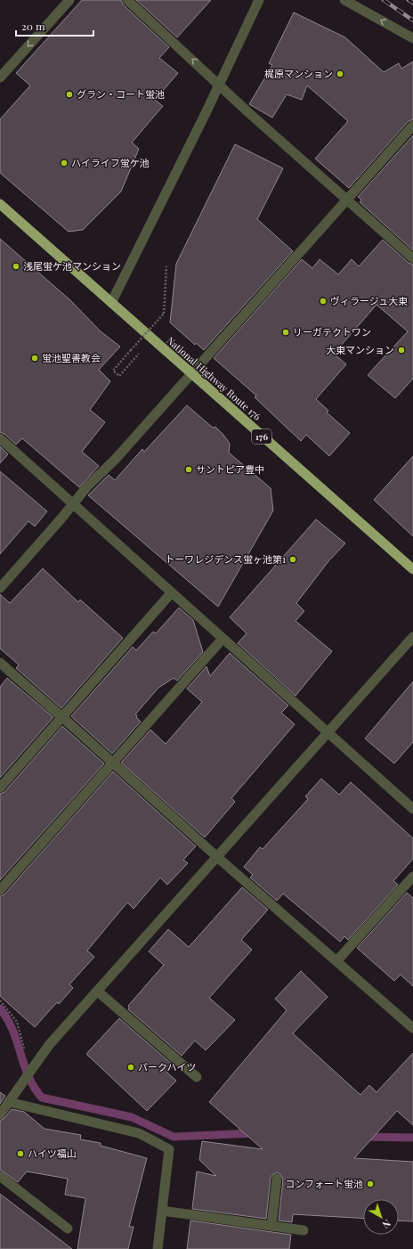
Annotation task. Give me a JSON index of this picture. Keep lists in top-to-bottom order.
{
  "streets": {
    "highway": ["National Highway Route 176", "176"]
  },
  "places": [
    "梶原マンション",
    "グラン・コート蛍池",
    "ハイライフ蛍ケ池",
    "浅尾蛍ケ池マンション",
    "ヴィラージュ大東",
    "リーガテクトワン",
    "大東マンション",
    "蛍池聖書教会",
    "サントピア豊中",
    "トーワレジデンス蛍ヶ池第1",
    "パークハイツ",
    "ハイツ福山",
    "コンフォート蛍池"
  ],
  "scale_bar": "20 m",
  "north": "bottom right"
}
